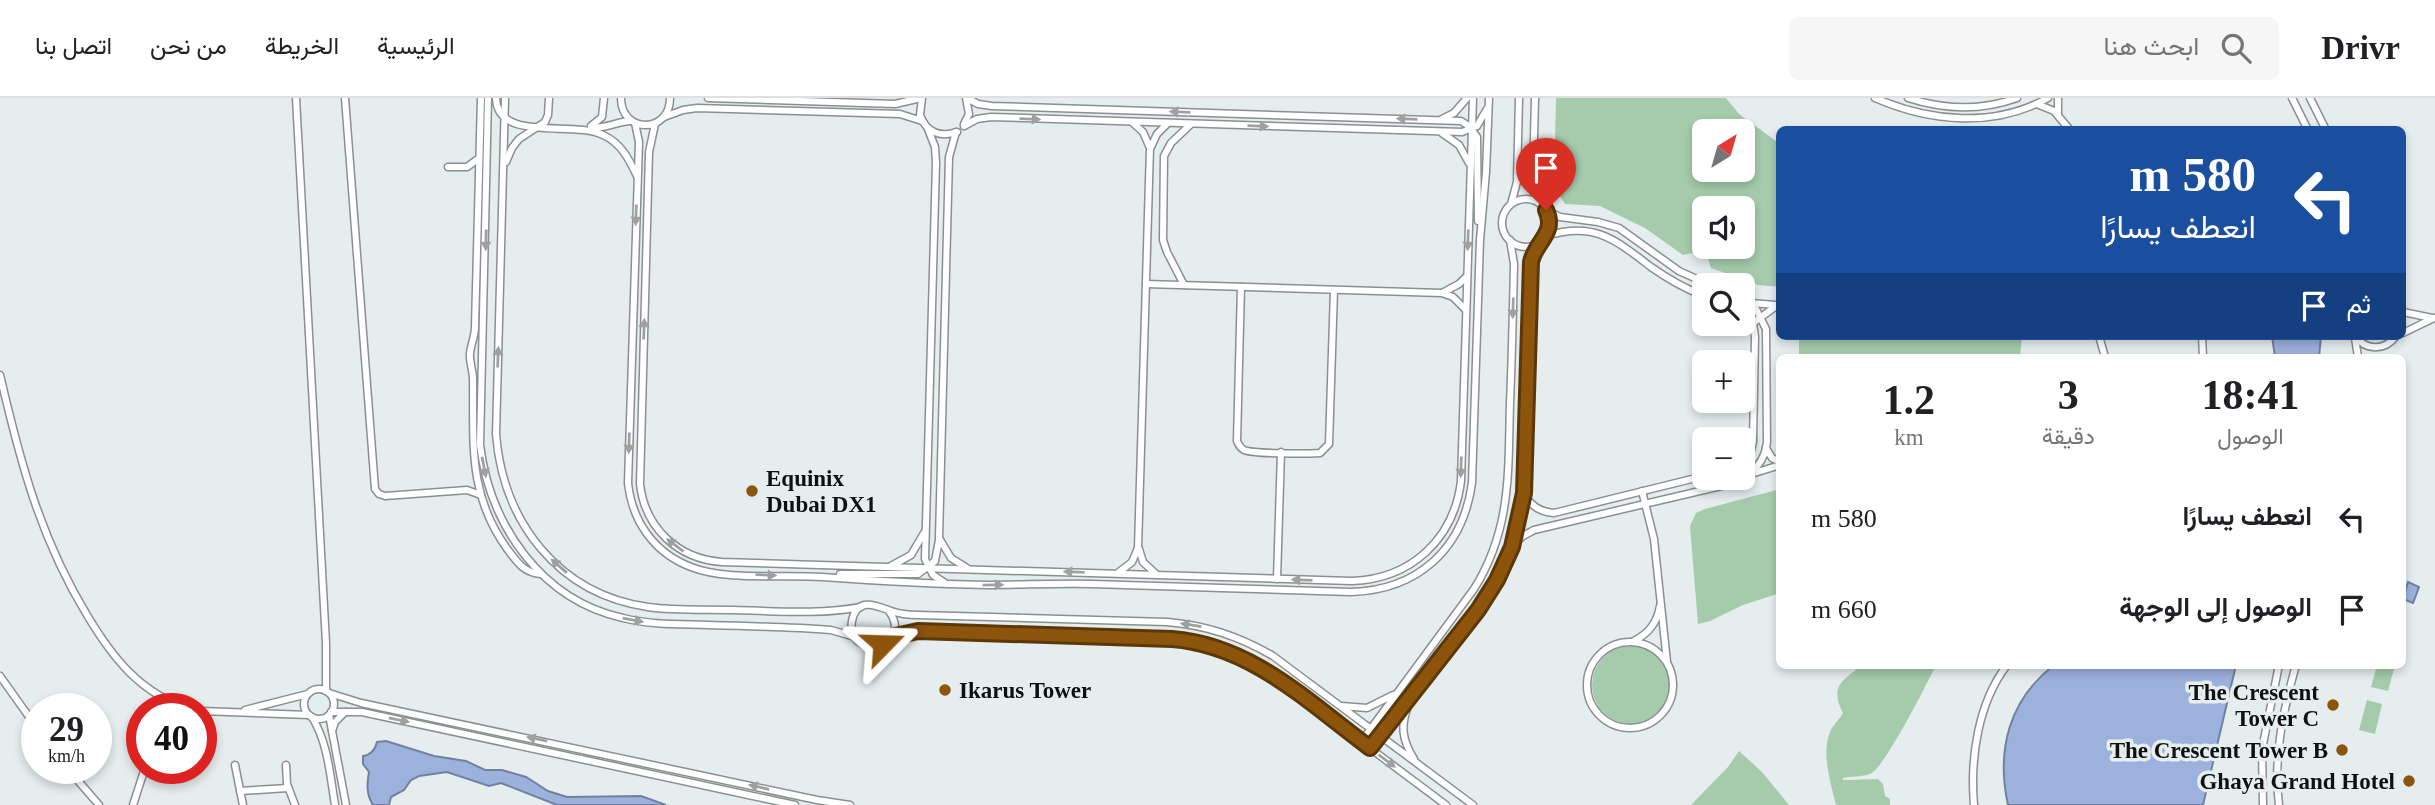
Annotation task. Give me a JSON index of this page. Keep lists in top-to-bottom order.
{
  "places": [
    "Equinix Dubai DX1",
    "Ikarus Tower",
    "The Crescent Tower C",
    "The Crescent Tower B",
    "Ghaya Grand Hotel"
  ],
  "north": "top right",
  "page": {
    "header": "Drivr",
    "search": "ابحث هنا",
    "nav": [
      "الرئيسية",
      "الخريطة",
      "من نحن",
      "اتصل بنا"
    ],
    "map_buttons": ["+", "−"],
    "turn": ["580 m", "انعطف يسارًا"],
    "then": "ثم",
    "eta": [
      "18:41",
      "الوصول",
      "3",
      "دقيقة",
      "1.2",
      "km"
    ],
    "list": [
      {
        "name": "انعطف يسارًا",
        "value": "580 m"
      },
      {
        "name": "الوصول إلى الوجهة",
        "value": "660 m"
      }
    ],
    "speed": "29 km/h",
    "limit": "40"
  }
}
